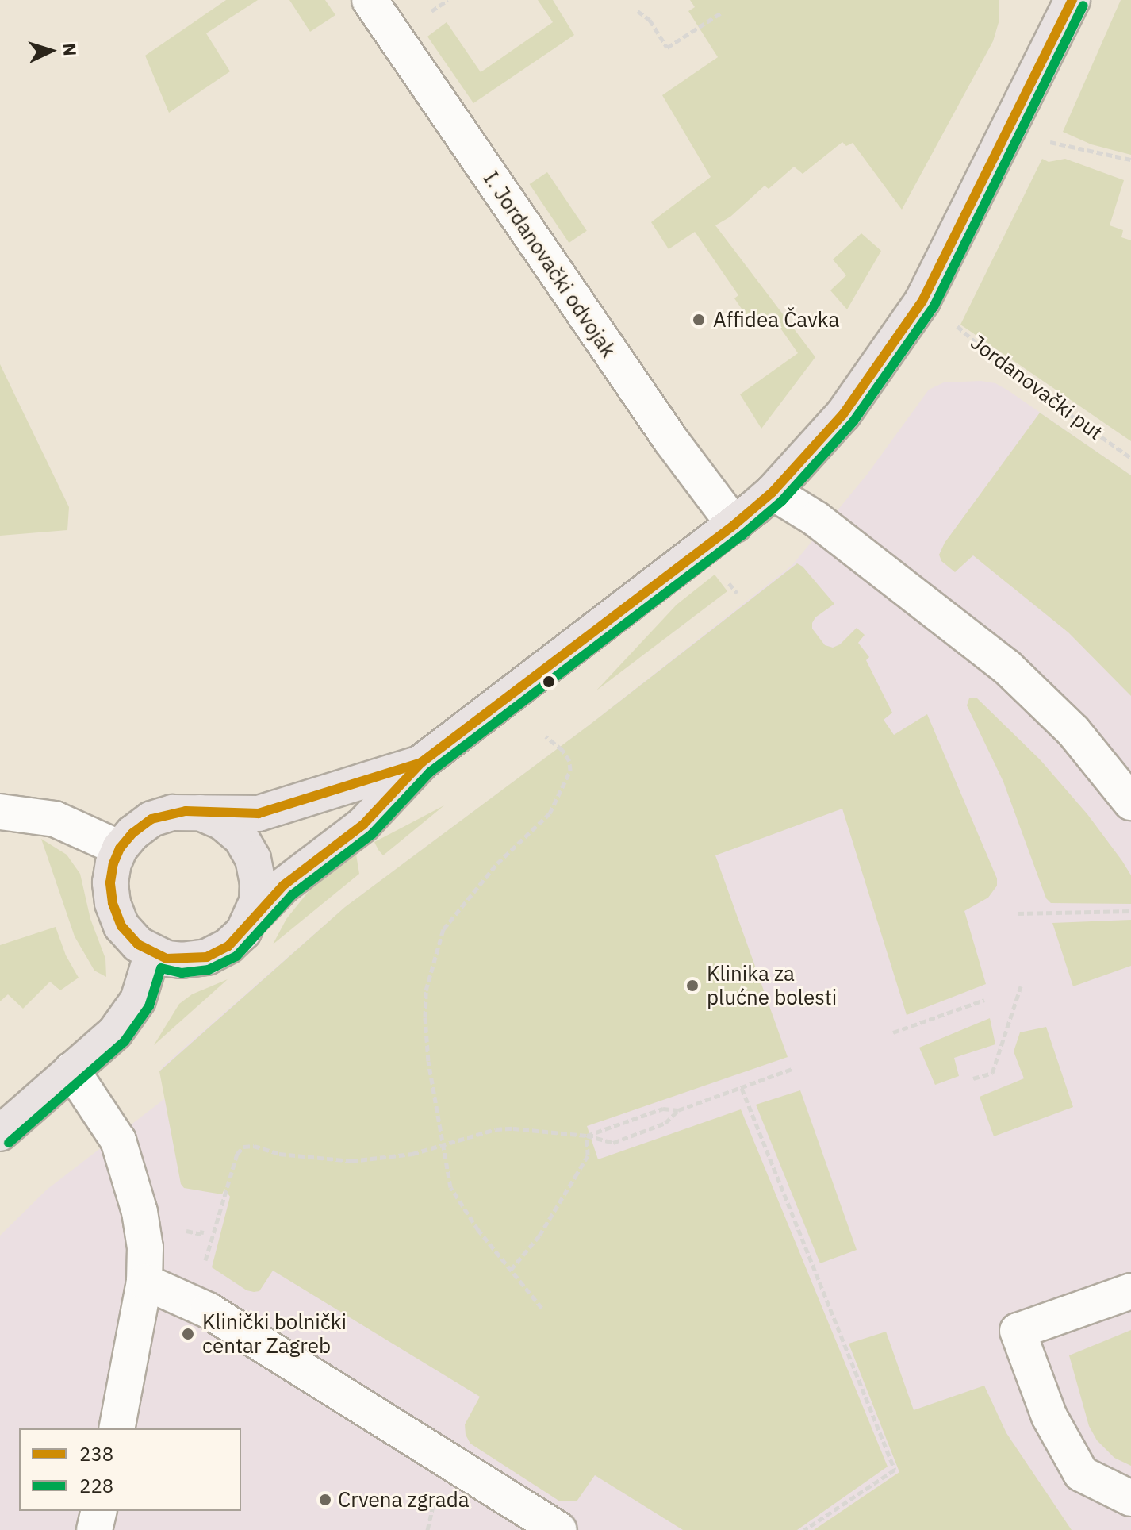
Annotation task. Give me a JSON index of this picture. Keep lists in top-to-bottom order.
{
  "streets": {
    "street": ["I. Jordanovački odvojak"],
    "path": ["Jordanovački put"]
  },
  "places": [
    "Affidea Čavka",
    "Klinika za plućne bolesti",
    "Klinički bolnički centar Zagreb",
    "Crvena zgrada"
  ],
  "lines": ["transit line 238", "transit line 228"],
  "legend": ["238", "228"],
  "north": "right"
}
